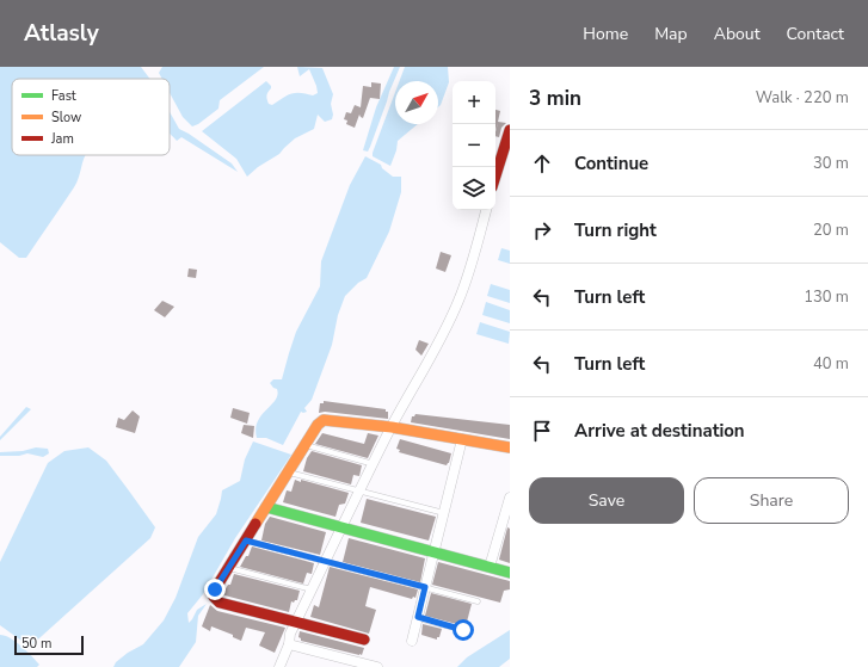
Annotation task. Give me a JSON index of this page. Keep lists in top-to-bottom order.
{
  "legend": ["Fast", "Slow", "Jam"],
  "scale_bar": "50 m",
  "north": "top right",
  "page": {
    "header": "Atlasly",
    "nav": [
      "Home",
      "Map",
      "About",
      "Contact"
    ],
    "heading": ["3 min", "Walk · 220 m"],
    "map_buttons": ["+", "−"],
    "list": [
      ["Continue", "30 m"],
      ["Turn right", "20 m"],
      ["Turn left", "130 m"],
      ["Turn left", "40 m"],
      "Arrive at destination"
    ],
    "buttons": ["Save", "Share"],
    "scale": "50 m"
  }
}
